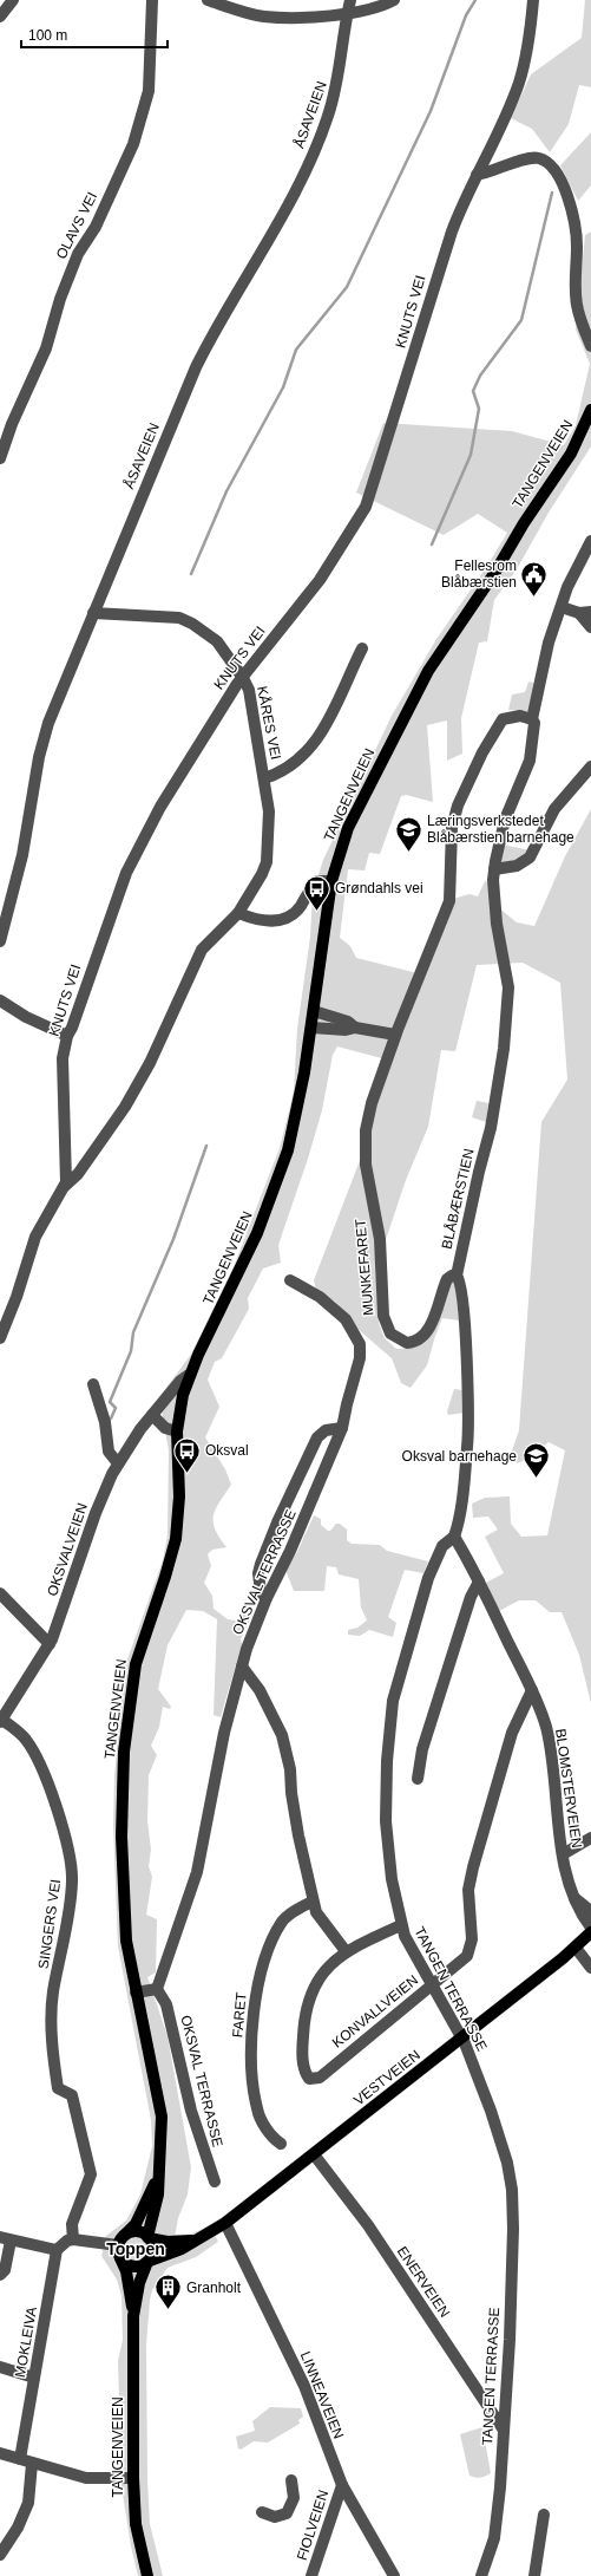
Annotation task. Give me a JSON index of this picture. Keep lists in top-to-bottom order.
{
  "streets": {
    "main road": ["TANGENVEIEN", "VESTVEIEN"],
    "street": [
      "ÅSAVEIEN",
      "OLAVS VEI",
      "KNUTS VEI",
      "KÅRES VEI",
      "BLÅBÆRSTIEN",
      "MUNKEFARET",
      "OKSVALVEIEN",
      "OKSVAL TERRASSE",
      "BLOMSTERVEIEN",
      "SINGERS VEI",
      "TANGEN TERRASSE",
      "KONVALLVEIEN",
      "FARET",
      "ENERVEIEN",
      "MOKLEIVA",
      "LINNEAVEIEN",
      "FIOLVEIEN"
    ]
  },
  "crossings": [
    ["ÅSAVEIEN", "KÅRES VEI"],
    ["KNUTS VEI", "KÅRES VEI"],
    ["TANGENVEIEN", "OKSVALVEIEN"],
    ["TANGENVEIEN", "VESTVEIEN"],
    ["BLÅBÆRSTIEN", "MUNKEFARET"],
    ["BLÅBÆRSTIEN", "BLOMSTERVEIEN"],
    ["BLÅBÆRSTIEN", "TANGEN TERRASSE"],
    ["OKSVALVEIEN", "SINGERS VEI"],
    ["BLOMSTERVEIEN", "TANGEN TERRASSE"],
    ["BLOMSTERVEIEN", "KONVALLVEIEN"],
    ["TANGEN TERRASSE", "KONVALLVEIEN"],
    ["TANGEN TERRASSE", "VESTVEIEN"],
    ["TANGEN TERRASSE", "ENERVEIEN"],
    ["VESTVEIEN", "ENERVEIEN"],
    ["VESTVEIEN", "LINNEAVEIEN"],
    ["LINNEAVEIEN", "FIOLVEIEN"]
  ],
  "districts": ["Toppen"],
  "places": {
    "public building": ["Fellesrom Blåbærstien"],
    "school or university": ["Læringsverkstedet Blåbærstien barnehage", "Oksval barnehage"],
    "bus stop": ["Grøndahls vei", "Oksval"],
    "building": ["Granholt"]
  },
  "scale_bar": "100 m"
}
